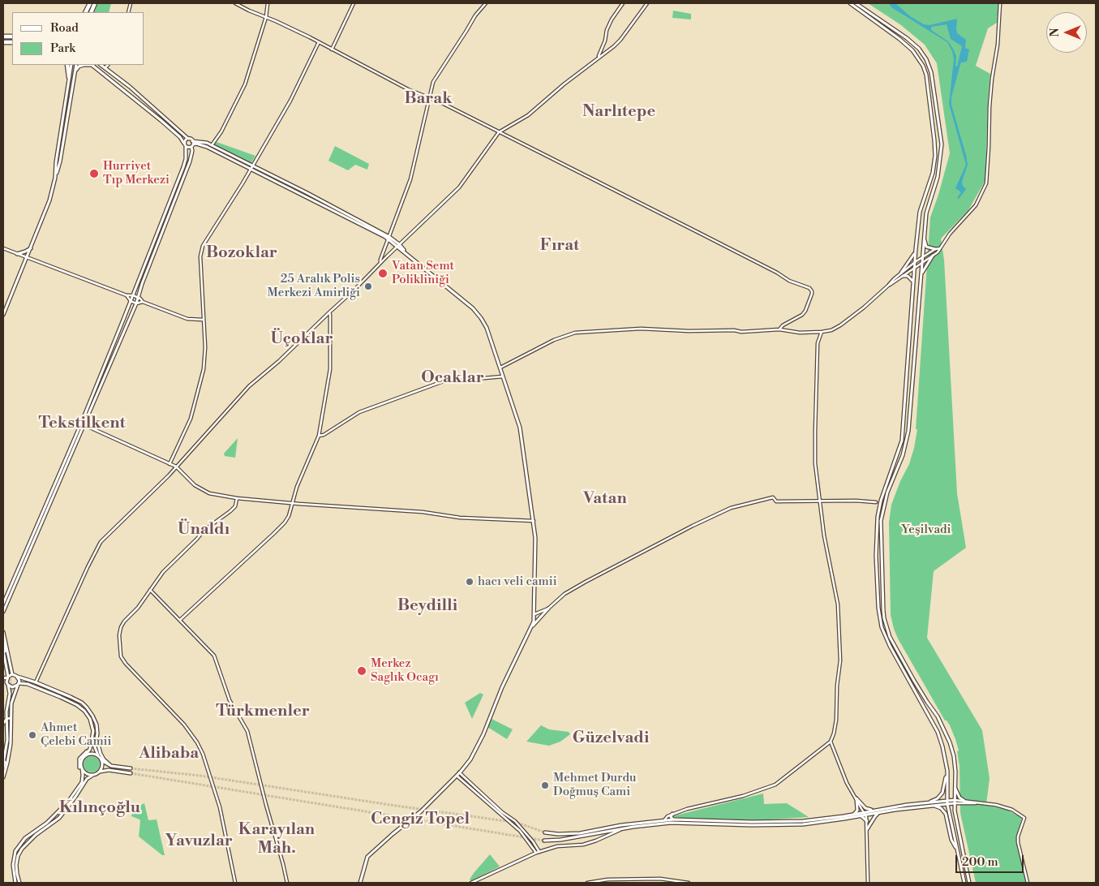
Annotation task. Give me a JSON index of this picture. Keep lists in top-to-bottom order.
{
  "districts": [
    "Barak",
    "Narlıtepe",
    "Fırat",
    "Bozoklar",
    "Üçoklar",
    "Ocaklar",
    "Tekstilkent",
    "Vatan",
    "Ünaldı",
    "Beydilli",
    "Türkmenler",
    "Güzelvadi",
    "Alibaba",
    "Kılınçoğlu",
    "Cengiz Topel",
    "Karayılan Mah.",
    "Yavuzlar"
  ],
  "parks": ["Yeşilvadi"],
  "places": [
    "Hurriyet Tıp Merkezi",
    "Vatan Semt Polikliniği",
    "25 Aralık Polis Merkezi Amirliği",
    "hacı veli camii",
    "Merkez Saglık Ocagı",
    "Ahmet Çelebi Camii",
    "Mehmet Durdu Doğmuş Cami"
  ],
  "legend": ["Road", "Park"],
  "scale_bar": "200 m",
  "north": "left"
}
